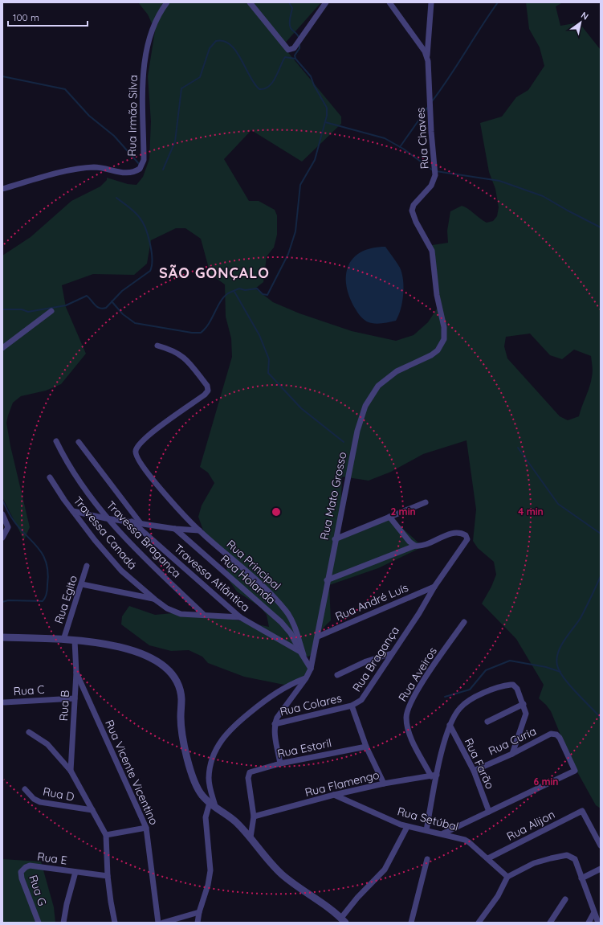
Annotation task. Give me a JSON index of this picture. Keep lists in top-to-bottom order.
{
  "streets": {
    "street": [
      "Rua Irmão Silva",
      "Rua Chaves",
      "Rua Mato Grosso",
      "Travessa Canadá",
      "Travessa Bragança",
      "Rua Principal",
      "Travessa Atlântica",
      "Rua Holanda",
      "Rua Egito",
      "Rua André Luís",
      "Rua Bragança",
      "Rua Aveiros",
      "Rua C",
      "Rua Colares",
      "Rua B",
      "Rua Curia",
      "Rua Estoril",
      "Rua Farão",
      "Rua Vicente Vicentino",
      "Rua Flamengo",
      "Rua D",
      "Rua Setúbal",
      "Rua Alijon",
      "Rua E",
      "Rua G"
    ]
  },
  "crossings": [
    ["Rua Chaves", "Rua Mato Grosso"],
    ["Rua Mato Grosso", "Rua André Luís"],
    ["Travessa Canadá", "Travessa Bragança"],
    ["Rua Principal", "Travessa Atlântica"],
    ["Rua Principal", "Rua Holanda"],
    ["Travessa Atlântica", "Rua Holanda"],
    ["Rua André Luís", "Rua Bragança"],
    ["Rua Bragança", "Rua Colares"],
    ["Rua Bragança", "Rua Estoril"],
    ["Rua Bragança", "Rua Flamengo"],
    ["Rua Aveiros", "Rua Flamengo"],
    ["Rua C", "Rua B"],
    ["Rua B", "Rua Vicente Vicentino"],
    ["Rua Curia", "Rua Farão"],
    ["Rua Estoril", "Rua Flamengo"],
    ["Rua Flamengo", "Rua Setúbal"],
    ["Rua Setúbal", "Rua Alijon"],
    ["Rua E", "Rua G"]
  ],
  "districts": ["SÃO GONÇALO"],
  "scale_bar": "100 m",
  "north": "top right",
  "rings": ["2 min", "4 min", "6 min"]
}
